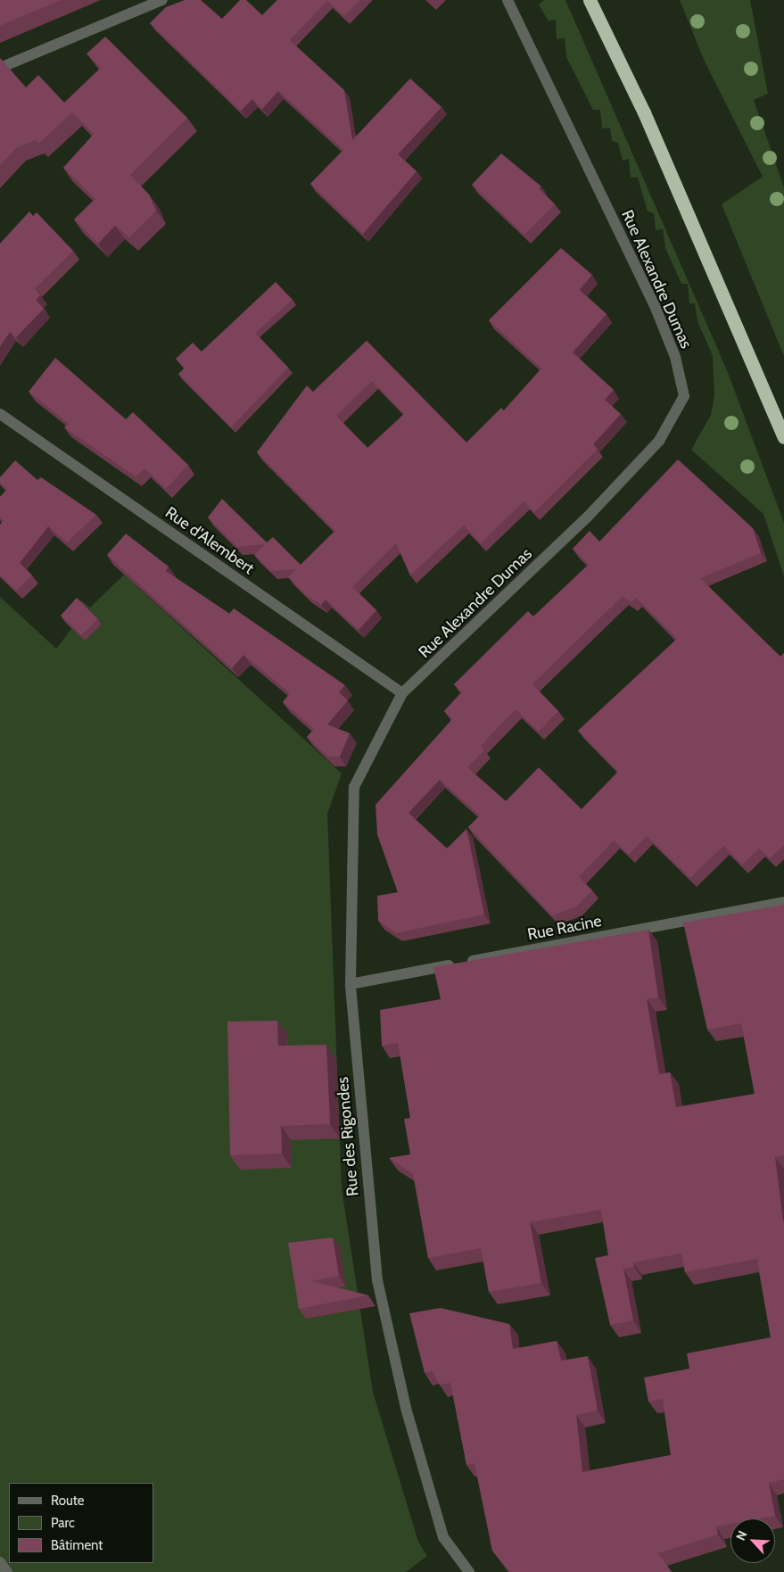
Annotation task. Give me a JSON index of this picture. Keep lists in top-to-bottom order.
{
  "streets": {
    "street": [
      "Rue Alexandre Dumas",
      "Rue d'Alembert",
      "Rue Racine",
      "Rue des Rigondes"
    ]
  },
  "crossings": [
    ["Rue Alexandre Dumas", "Rue d'Alembert"],
    ["Rue Alexandre Dumas", "Rue des Rigondes"],
    ["Rue d'Alembert", "Rue des Rigondes"],
    ["Rue Racine", "Rue des Rigondes"]
  ],
  "legend": ["Route", "Parc", "Bâtiment"],
  "north": "top left"
}
